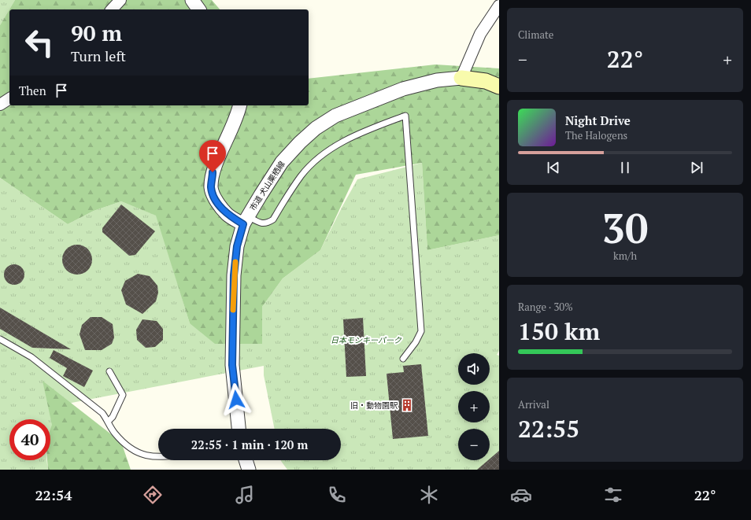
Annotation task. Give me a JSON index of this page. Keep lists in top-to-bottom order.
{
  "streets": {
    "street": ["市道 犬山栗栖線"]
  },
  "parks": ["日本モンキーパーク"],
  "places": {
    "building": ["旧・動物園駅"]
  },
  "page": {
    "tile": [
      "Climate",
      ["30", "km/h"],
      ["Range · 30%", "150 km"],
      ["Arrival", "22:55"]
    ],
    "turn": ["90 m", "Turn left"],
    "heat": ["−", "22°", "+"],
    "then": "Then",
    "song": ["Night Drive", "The Halogens"],
    "map_buttons": ["+", "−"],
    "limit": "40",
    "trip": "22:55 · 1 min · 120 m",
    "tabs": ["22:54", "22°"]
  }
}
